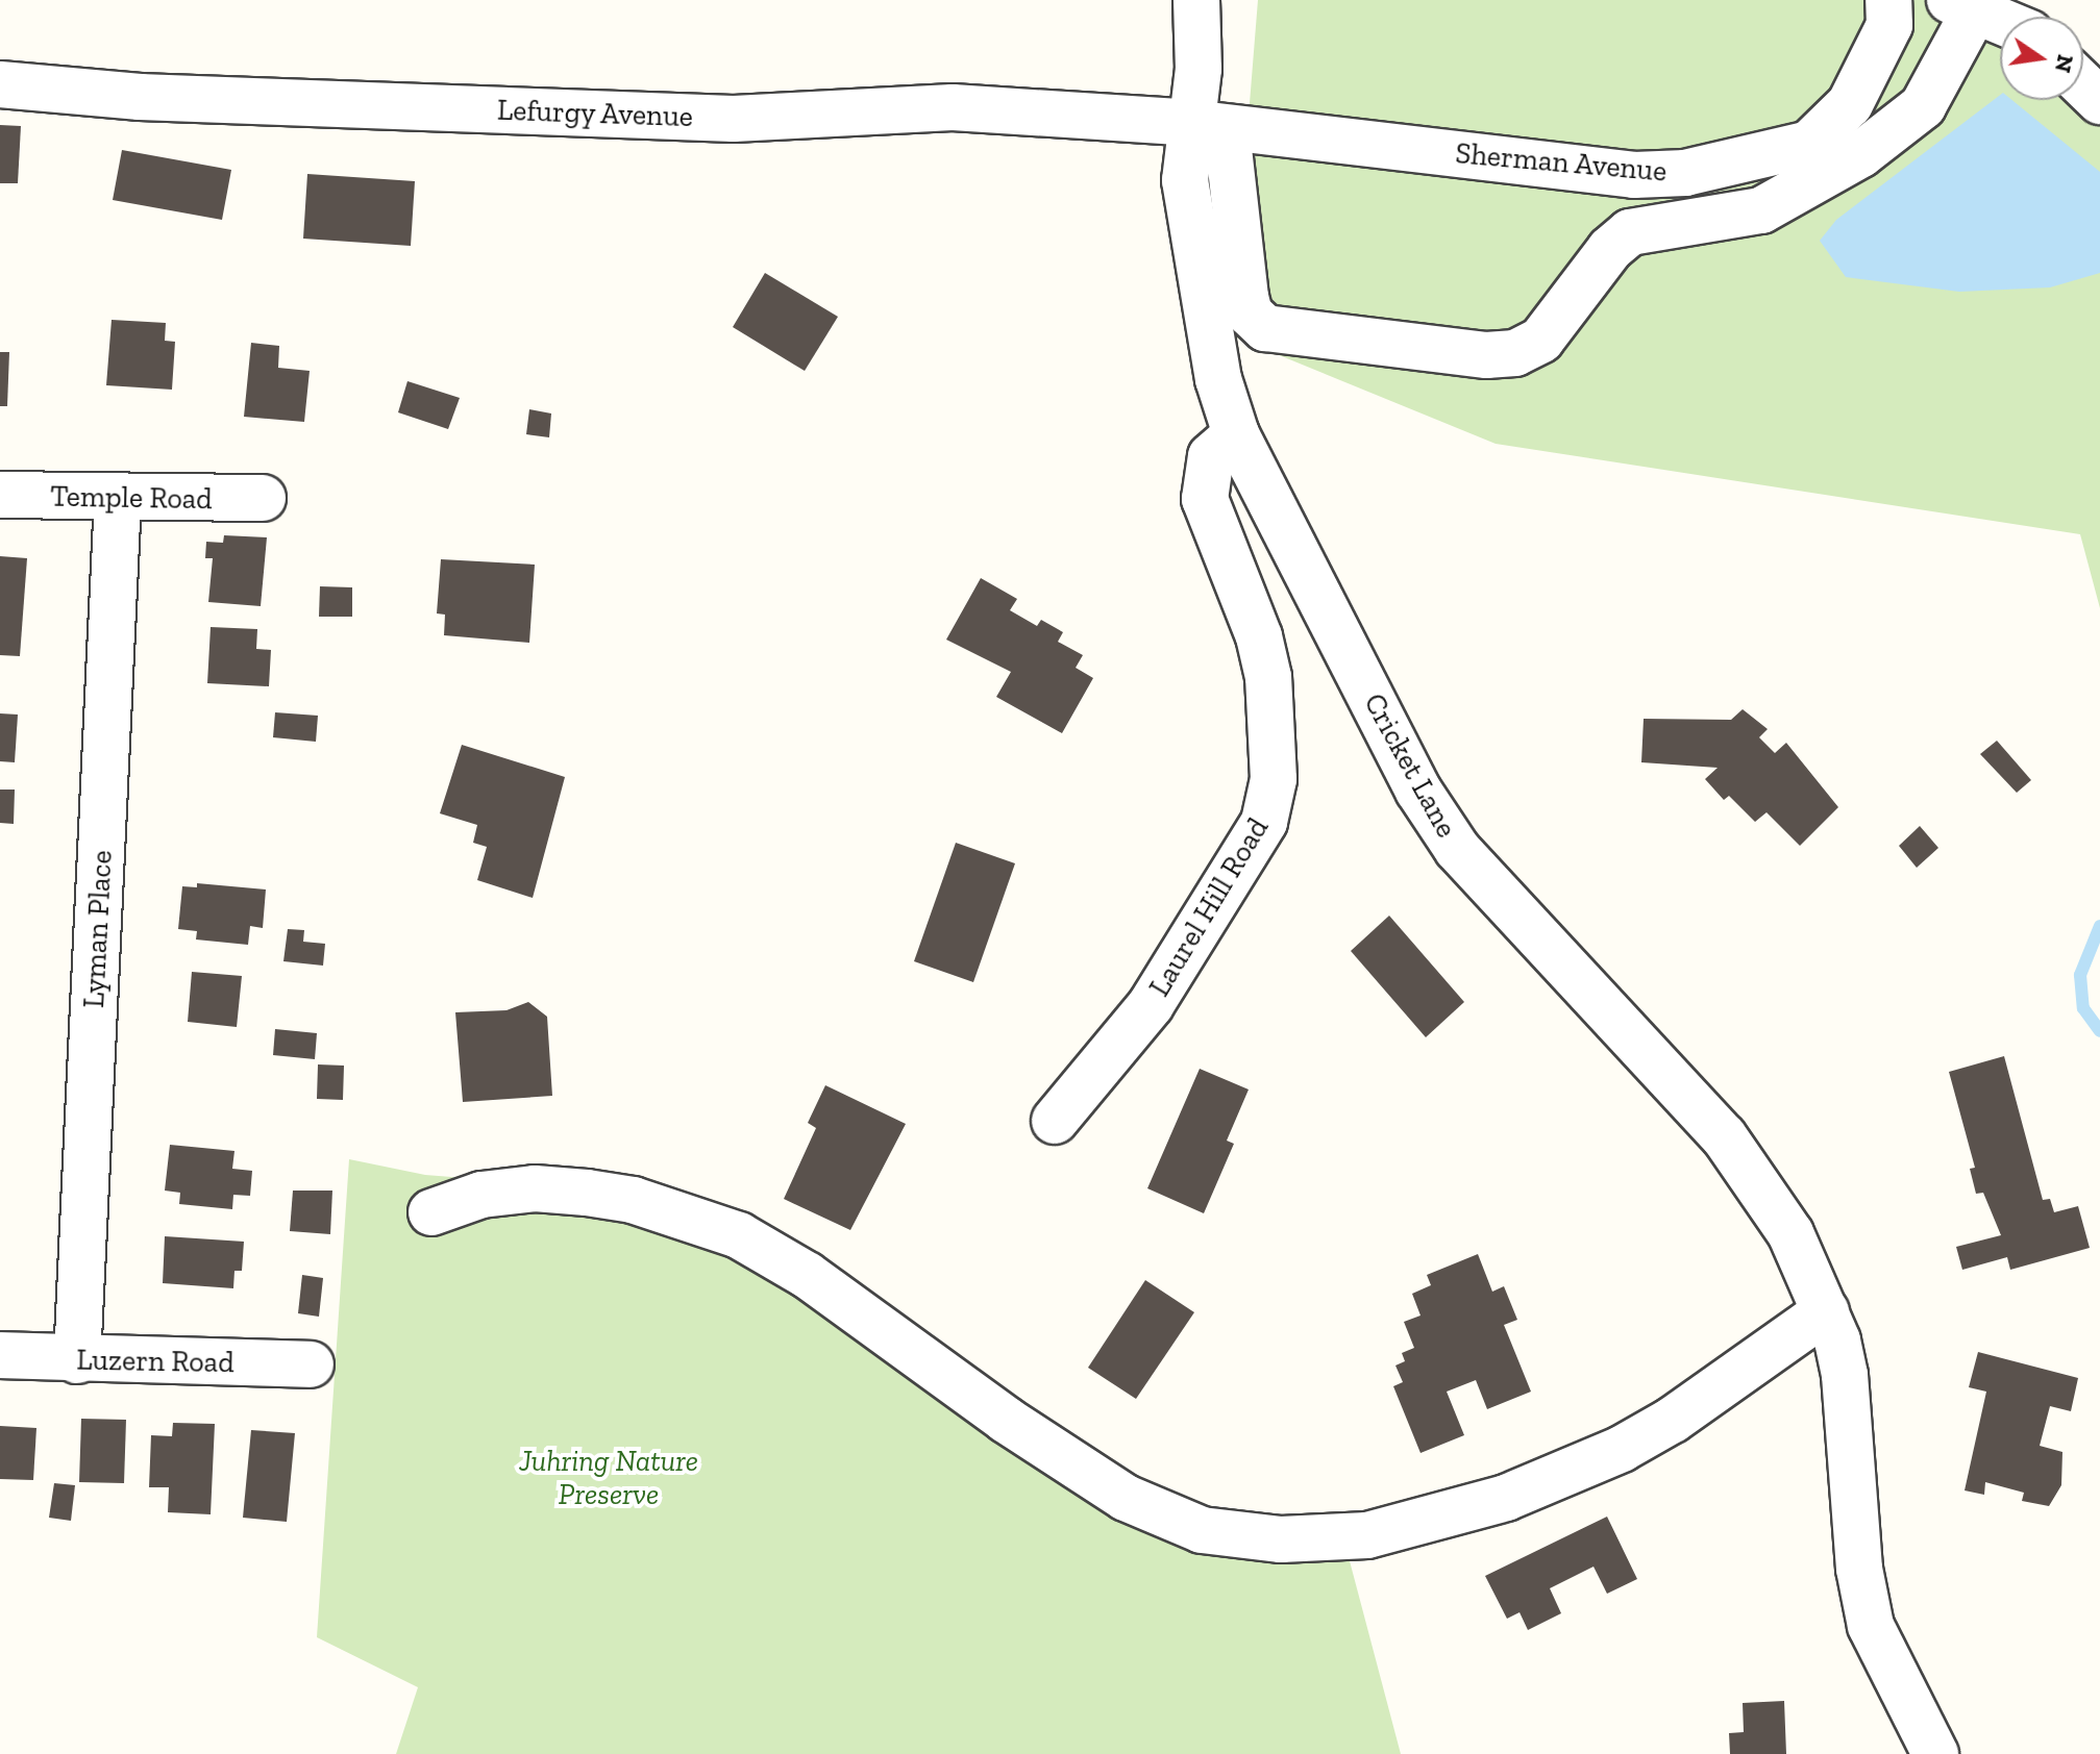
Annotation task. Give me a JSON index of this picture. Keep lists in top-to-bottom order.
{
  "streets": {
    "street": [
      "Lefurgy Avenue",
      "Sherman Avenue",
      "Temple Road",
      "Cricket Lane",
      "Laurel Hill Road",
      "Lyman Place",
      "Luzern Road"
    ]
  },
  "crossings": [
    ["Lefurgy Avenue", "Sherman Avenue"],
    ["Lefurgy Avenue", "Cricket Lane"],
    ["Sherman Avenue", "Cricket Lane"],
    ["Temple Road", "Lyman Place"],
    ["Cricket Lane", "Laurel Hill Road"],
    ["Lyman Place", "Luzern Road"]
  ],
  "parks": ["Juhring Nature Preserve"],
  "north": "right"
}
